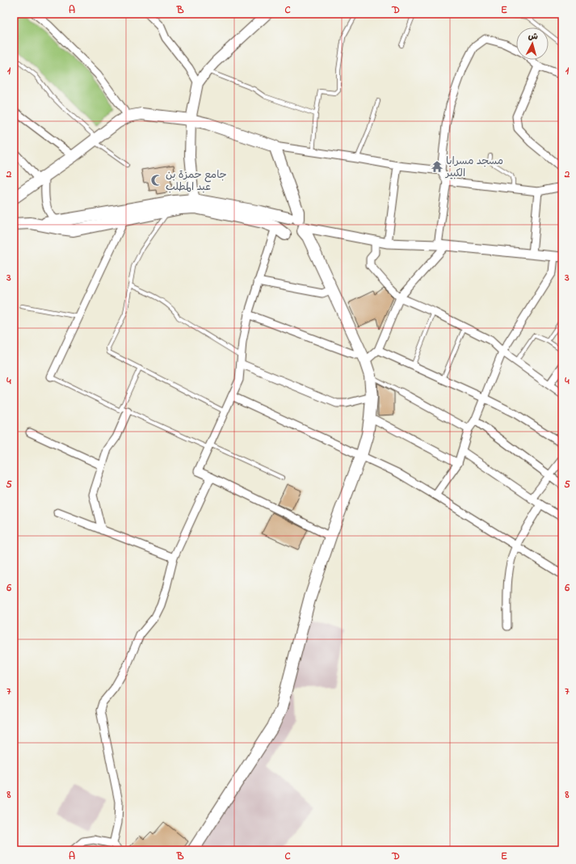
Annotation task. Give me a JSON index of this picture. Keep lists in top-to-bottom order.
{
  "places": {
    "temple": ["مسجد مسرابا الكبير"],
    "mosque": ["جامع حمزة بن عبد المطلب"]
  },
  "north": "top",
  "grid": {
    "columns": [
      "A",
      "B",
      "C",
      "D",
      "E"
    ],
    "rows": [
      "1",
      "2",
      "3",
      "4",
      "5",
      "6",
      "7",
      "8"
    ]
  }
}
